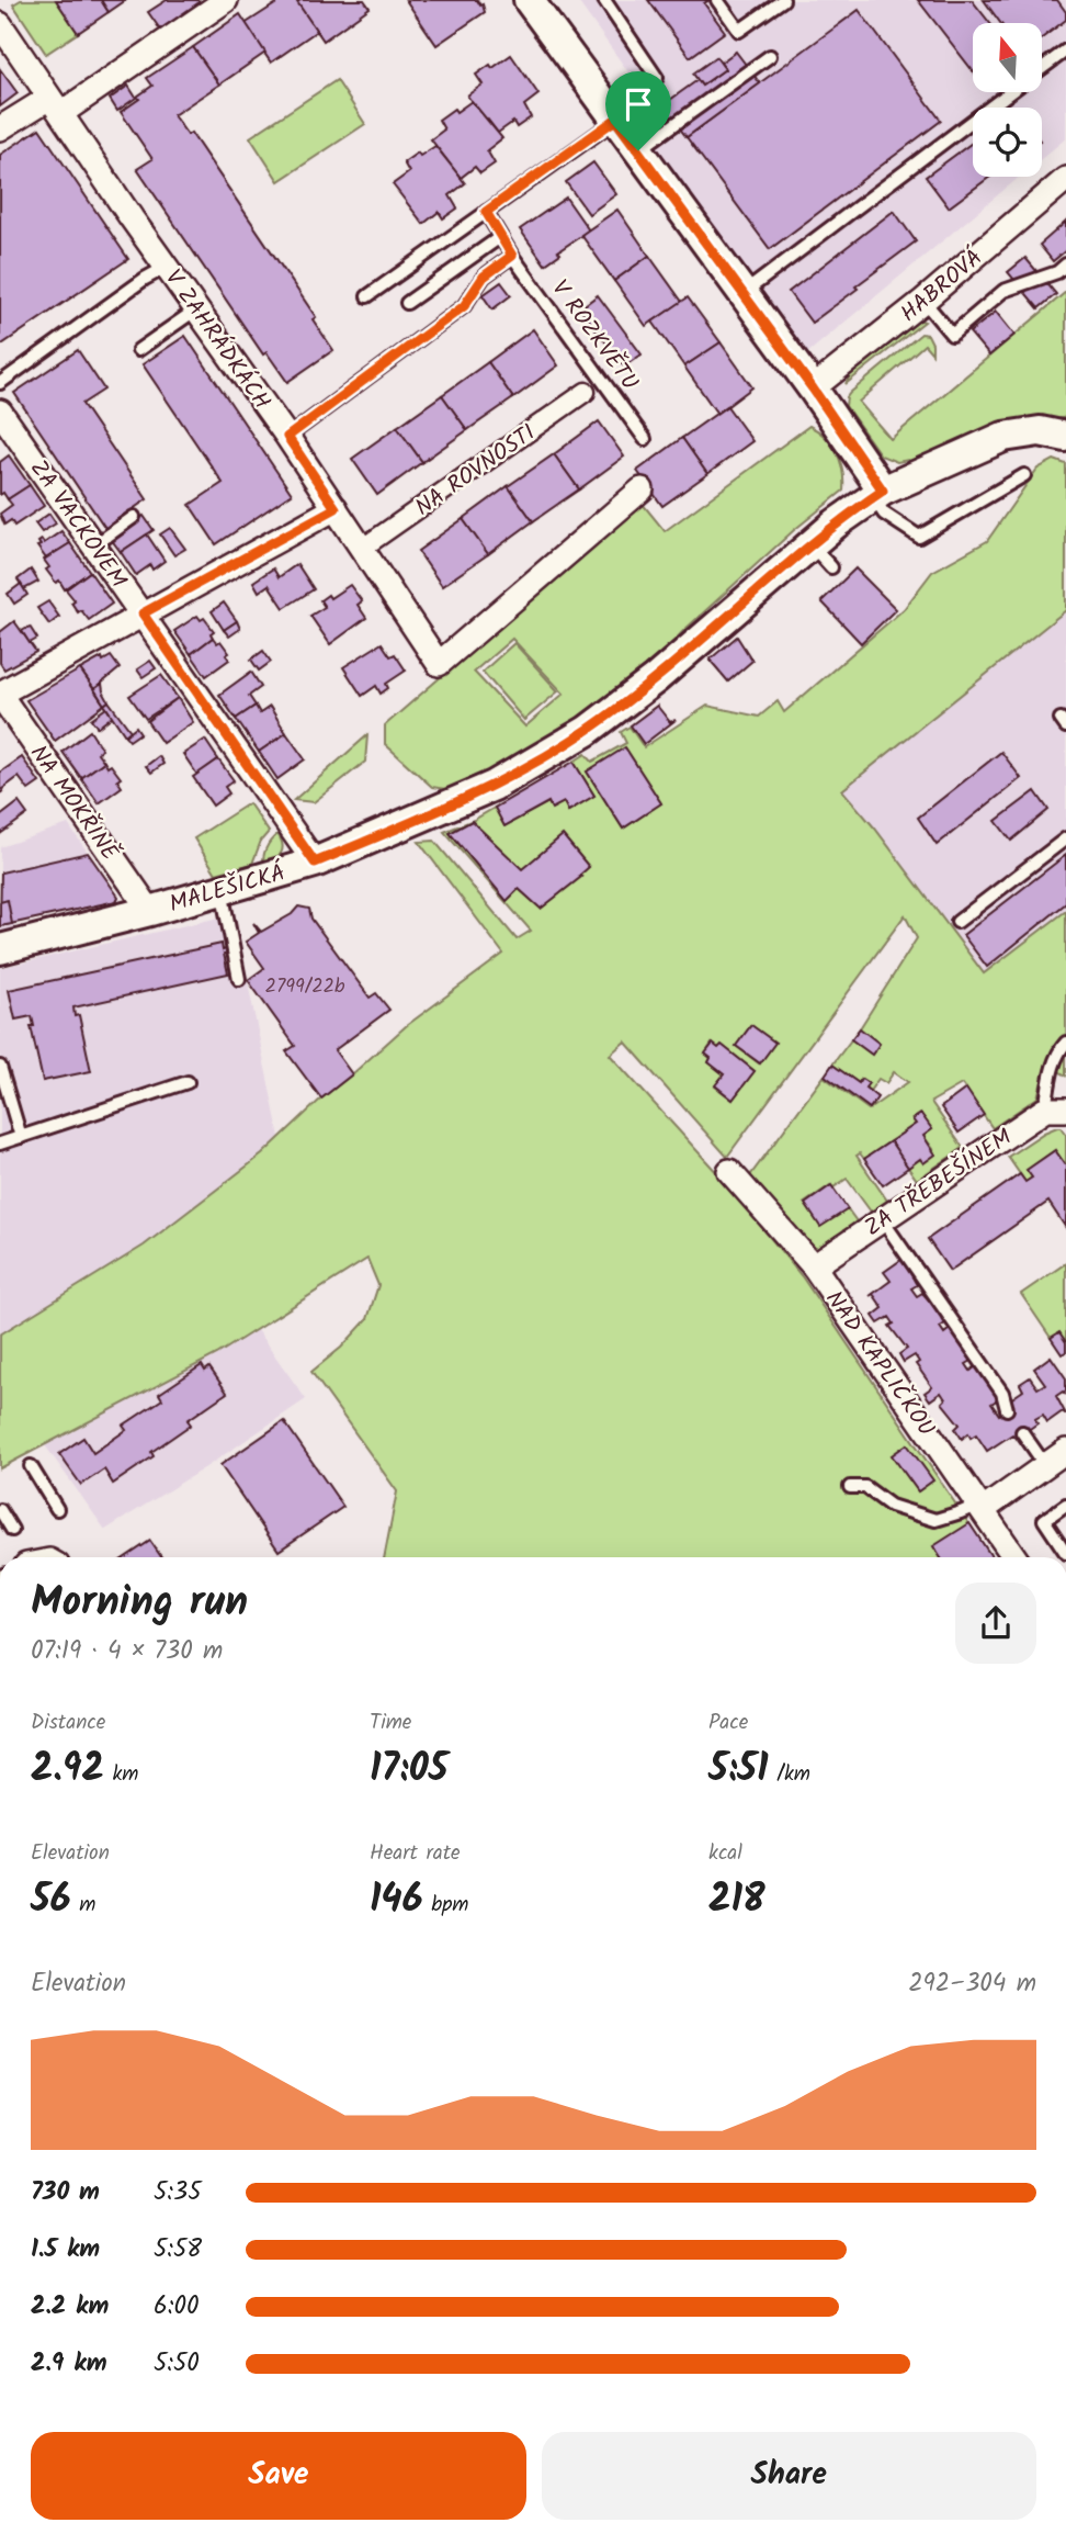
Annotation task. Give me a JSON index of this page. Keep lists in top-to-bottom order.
{
  "streets": {
    "street": [
      "HABROVÁ",
      "V ZAHRÁDKÁCH",
      "NA ROVNOSTI",
      "ZA VACKOVEM",
      "NA MOKŘINĚ",
      "MALEŠICKÁ",
      "ZA TŘEBEŠÍNEM",
      "NAD KAPLIČKOU"
    ],
    "lane": ["V ROZKVĚTU"]
  },
  "crossings": [
    ["V ZAHRÁDKÁCH", "NA ROVNOSTI"],
    ["ZA VACKOVEM", "MALEŠICKÁ"],
    ["NA MOKŘINĚ", "MALEŠICKÁ"],
    ["ZA TŘEBEŠÍNEM", "NAD KAPLIČKOU"]
  ],
  "house_numbers": ["2799/22b"],
  "north": "top",
  "page": {
    "heading": ["Morning run", "07:19 · 4 × 730 m"],
    "stats": [
      ["Distance", "2.92 km"],
      ["Time", "17:05"],
      ["Pace", "5:51 /km"],
      ["Elevation", "56 m"],
      ["Heart rate", "146 bpm"],
      ["kcal", "218"]
    ],
    "chart": ["Elevation", "292–304 m"],
    "list": [
      {
        "name": "730 m",
        "note": "5:35"
      },
      {
        "name": "1.5 km",
        "note": "5:58"
      },
      {
        "name": "2.2 km",
        "note": "6:00"
      },
      {
        "name": "2.9 km",
        "note": "5:50"
      }
    ],
    "buttons": ["Save", "Share"]
  }
}
